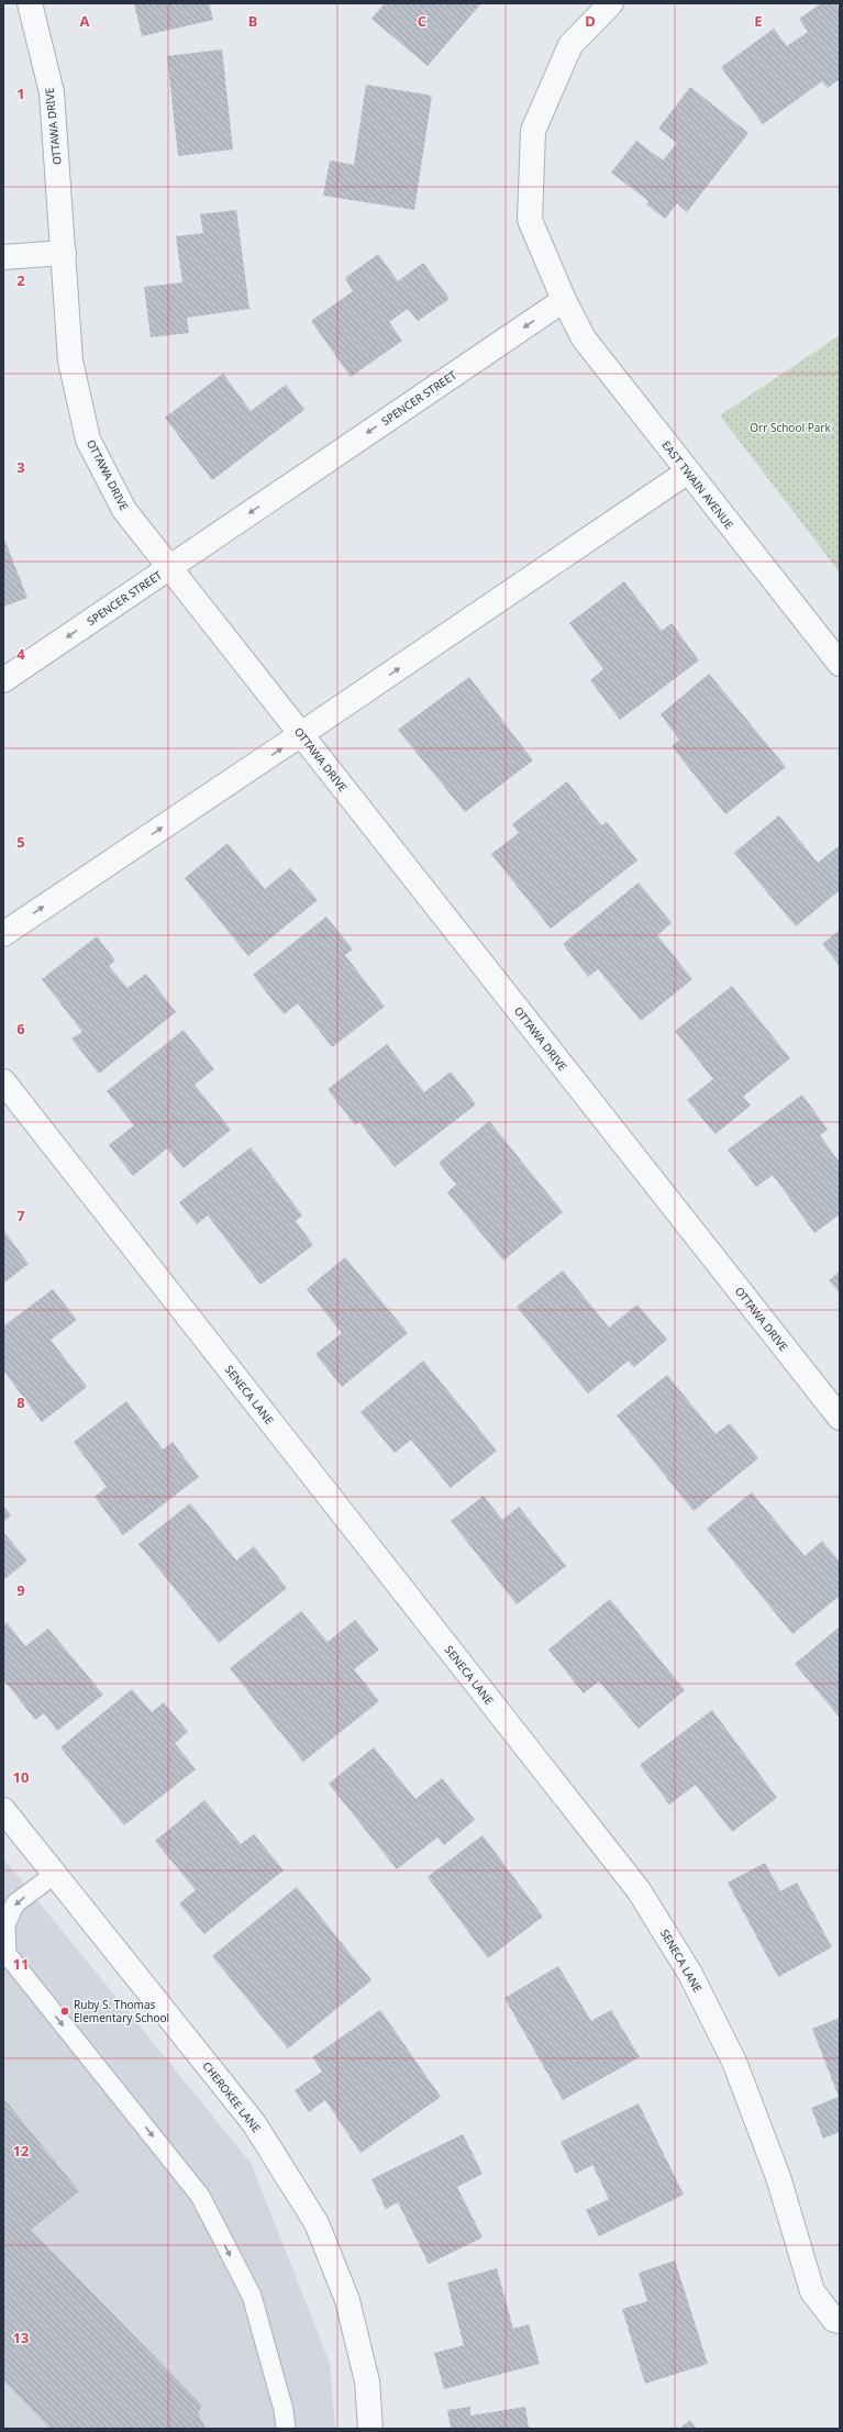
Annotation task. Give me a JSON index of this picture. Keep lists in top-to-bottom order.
{
  "streets": {
    "street": [
      "OTTAWA DRIVE",
      "SPENCER STREET",
      "EAST TWAIN AVENUE",
      "SENECA LANE",
      "CHEROKEE LANE"
    ]
  },
  "crossings": [
    ["OTTAWA DRIVE", "SPENCER STREET"],
    ["SPENCER STREET", "EAST TWAIN AVENUE"]
  ],
  "parks": ["Orr School Park"],
  "places": ["Ruby S. Thomas Elementary School"],
  "grid": {
    "columns": [
      "A",
      "B",
      "C",
      "D",
      "E"
    ],
    "rows": [
      "1",
      "2",
      "3",
      "4",
      "5",
      "6",
      "7",
      "8",
      "9",
      "10",
      "11",
      "12",
      "13"
    ]
  }
}
